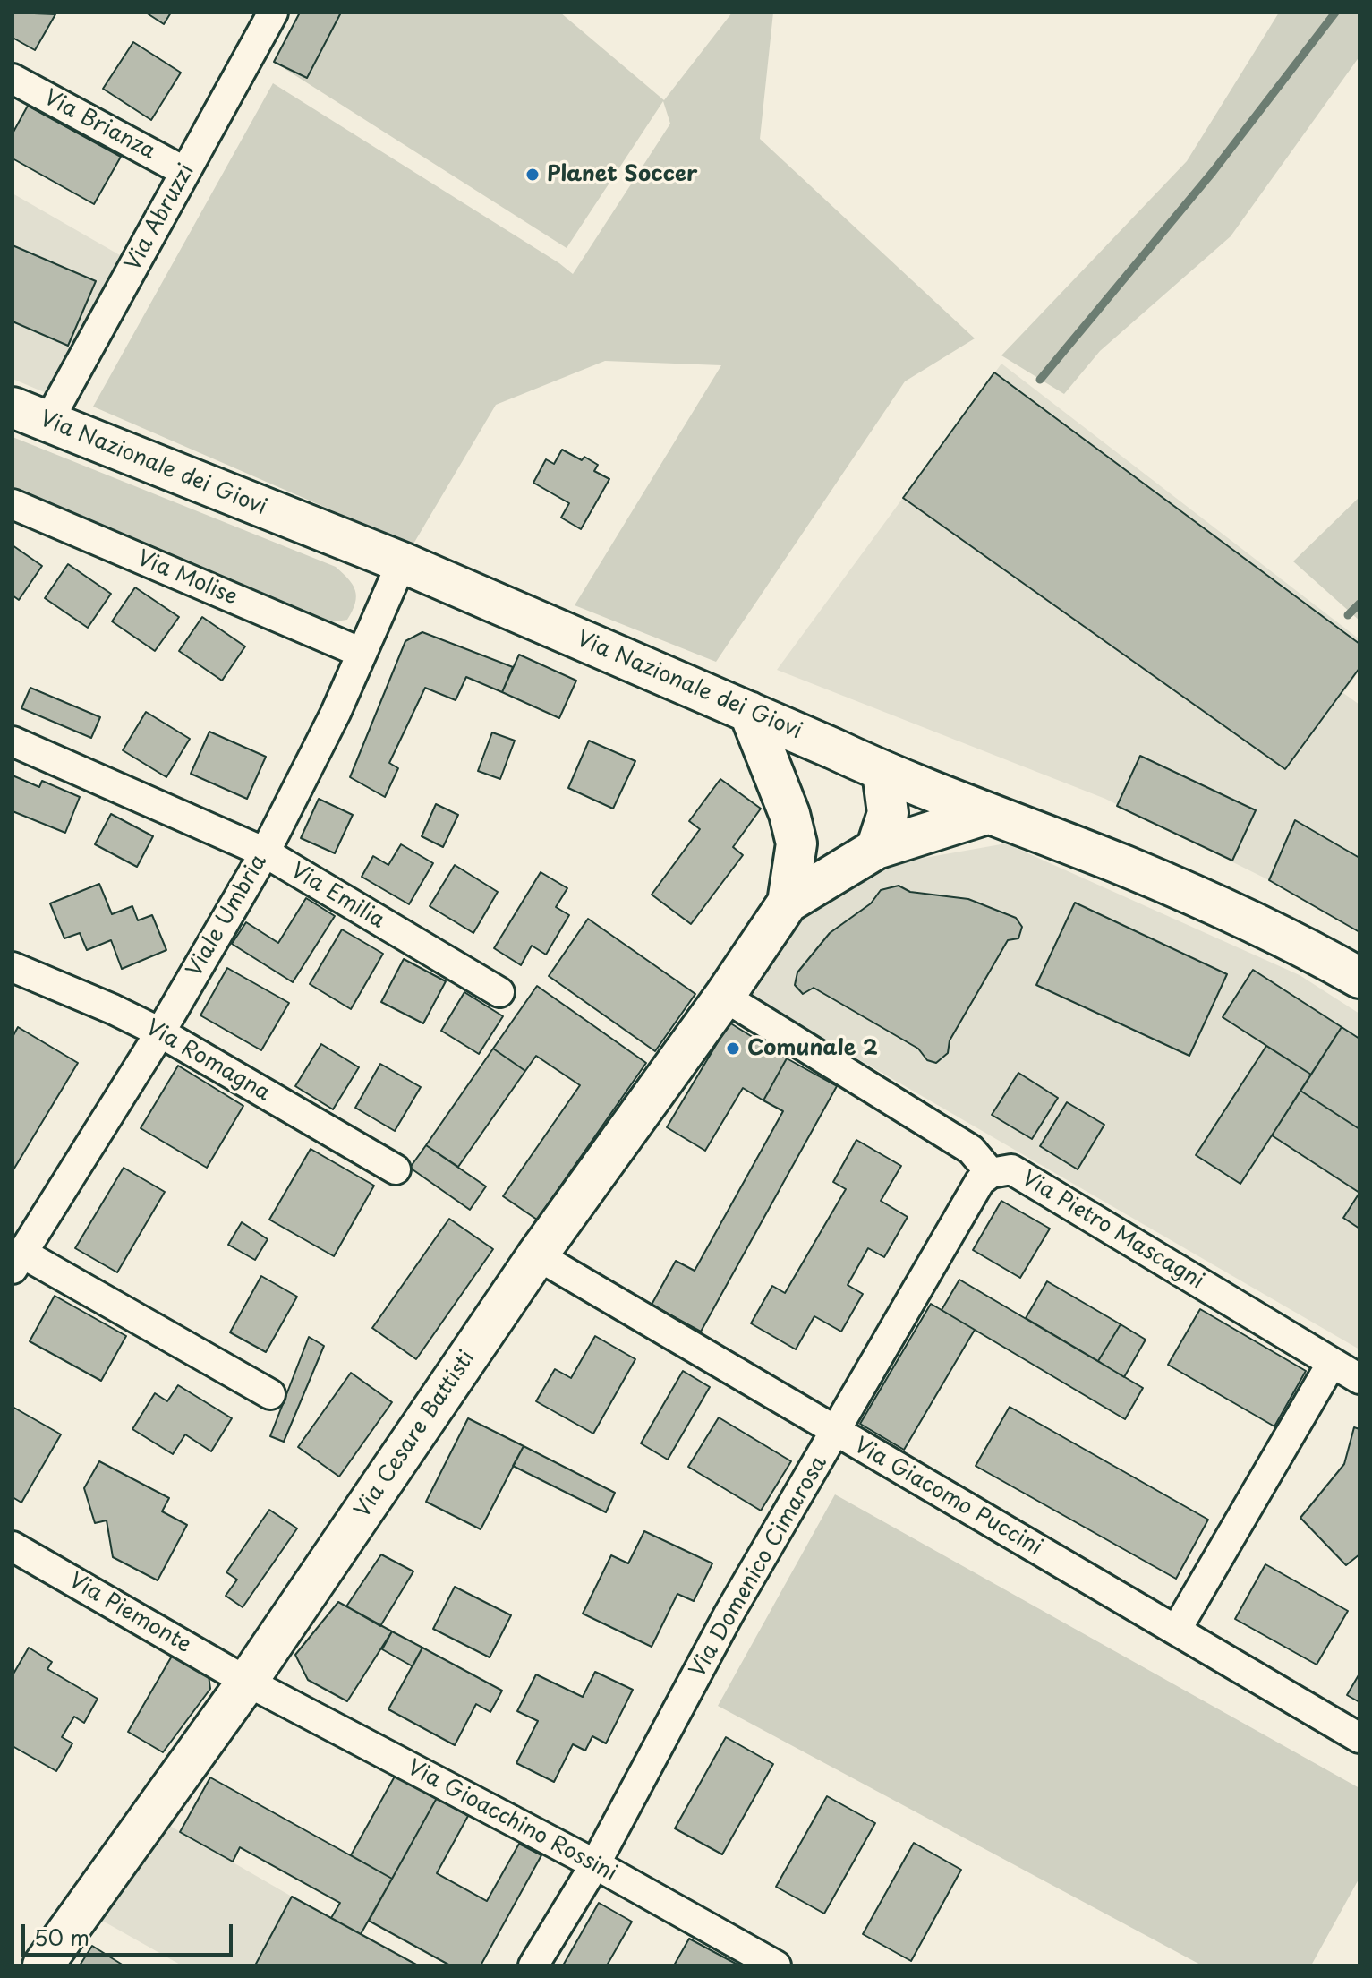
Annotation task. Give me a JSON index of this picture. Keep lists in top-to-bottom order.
{
  "streets": {
    "street": [
      "Via Brianza",
      "Via Abruzzi",
      "Via Nazionale dei Giovi",
      "Via Molise",
      "Via Emilia",
      "Viale Umbria",
      "Via Romagna",
      "Via Pietro Mascagni",
      "Via Cesare Battisti",
      "Via Giacomo Puccini",
      "Via Domenico Cimarosa",
      "Via Piemonte",
      "Via Gioacchino Rossini"
    ]
  },
  "crossings": [
    ["Via Brianza", "Via Abruzzi"],
    ["Via Abruzzi", "Via Nazionale dei Giovi"],
    ["Via Nazionale dei Giovi", "Viale Umbria"],
    ["Via Nazionale dei Giovi", "Via Cesare Battisti"],
    ["Via Molise", "Viale Umbria"],
    ["Via Emilia", "Viale Umbria"],
    ["Viale Umbria", "Via Romagna"],
    ["Via Pietro Mascagni", "Via Cesare Battisti"],
    ["Via Pietro Mascagni", "Via Domenico Cimarosa"],
    ["Via Cesare Battisti", "Via Giacomo Puccini"],
    ["Via Cesare Battisti", "Via Piemonte"],
    ["Via Cesare Battisti", "Via Gioacchino Rossini"],
    ["Via Giacomo Puccini", "Via Domenico Cimarosa"],
    ["Via Domenico Cimarosa", "Via Gioacchino Rossini"],
    ["Via Piemonte", "Via Gioacchino Rossini"]
  ],
  "places": ["Planet Soccer", "Comunale 2"],
  "scale_bar": "50 m"
}
